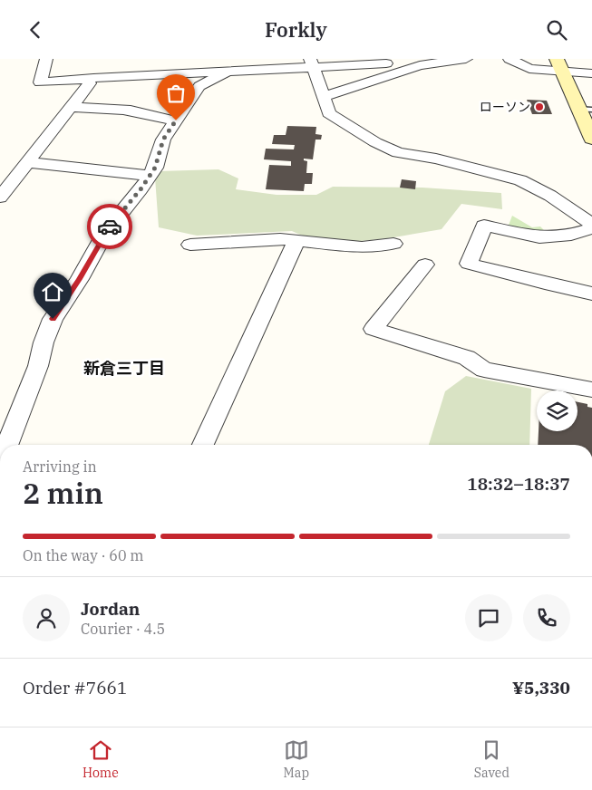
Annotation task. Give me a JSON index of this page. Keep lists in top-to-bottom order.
{
  "districts": ["新倉三丁目"],
  "places": ["ローソン"],
  "page": {
    "header": "Forkly",
    "heading": ["2 min", "Arriving in", "18:32–18:37"],
    "panel": [
      "Jordan",
      "Courier · 4.5",
      "Order #7661",
      "¥5,330"
    ],
    "bar": "On the way · 60 m",
    "tabs": ["Home", "Map", "Saved"]
  }
}
